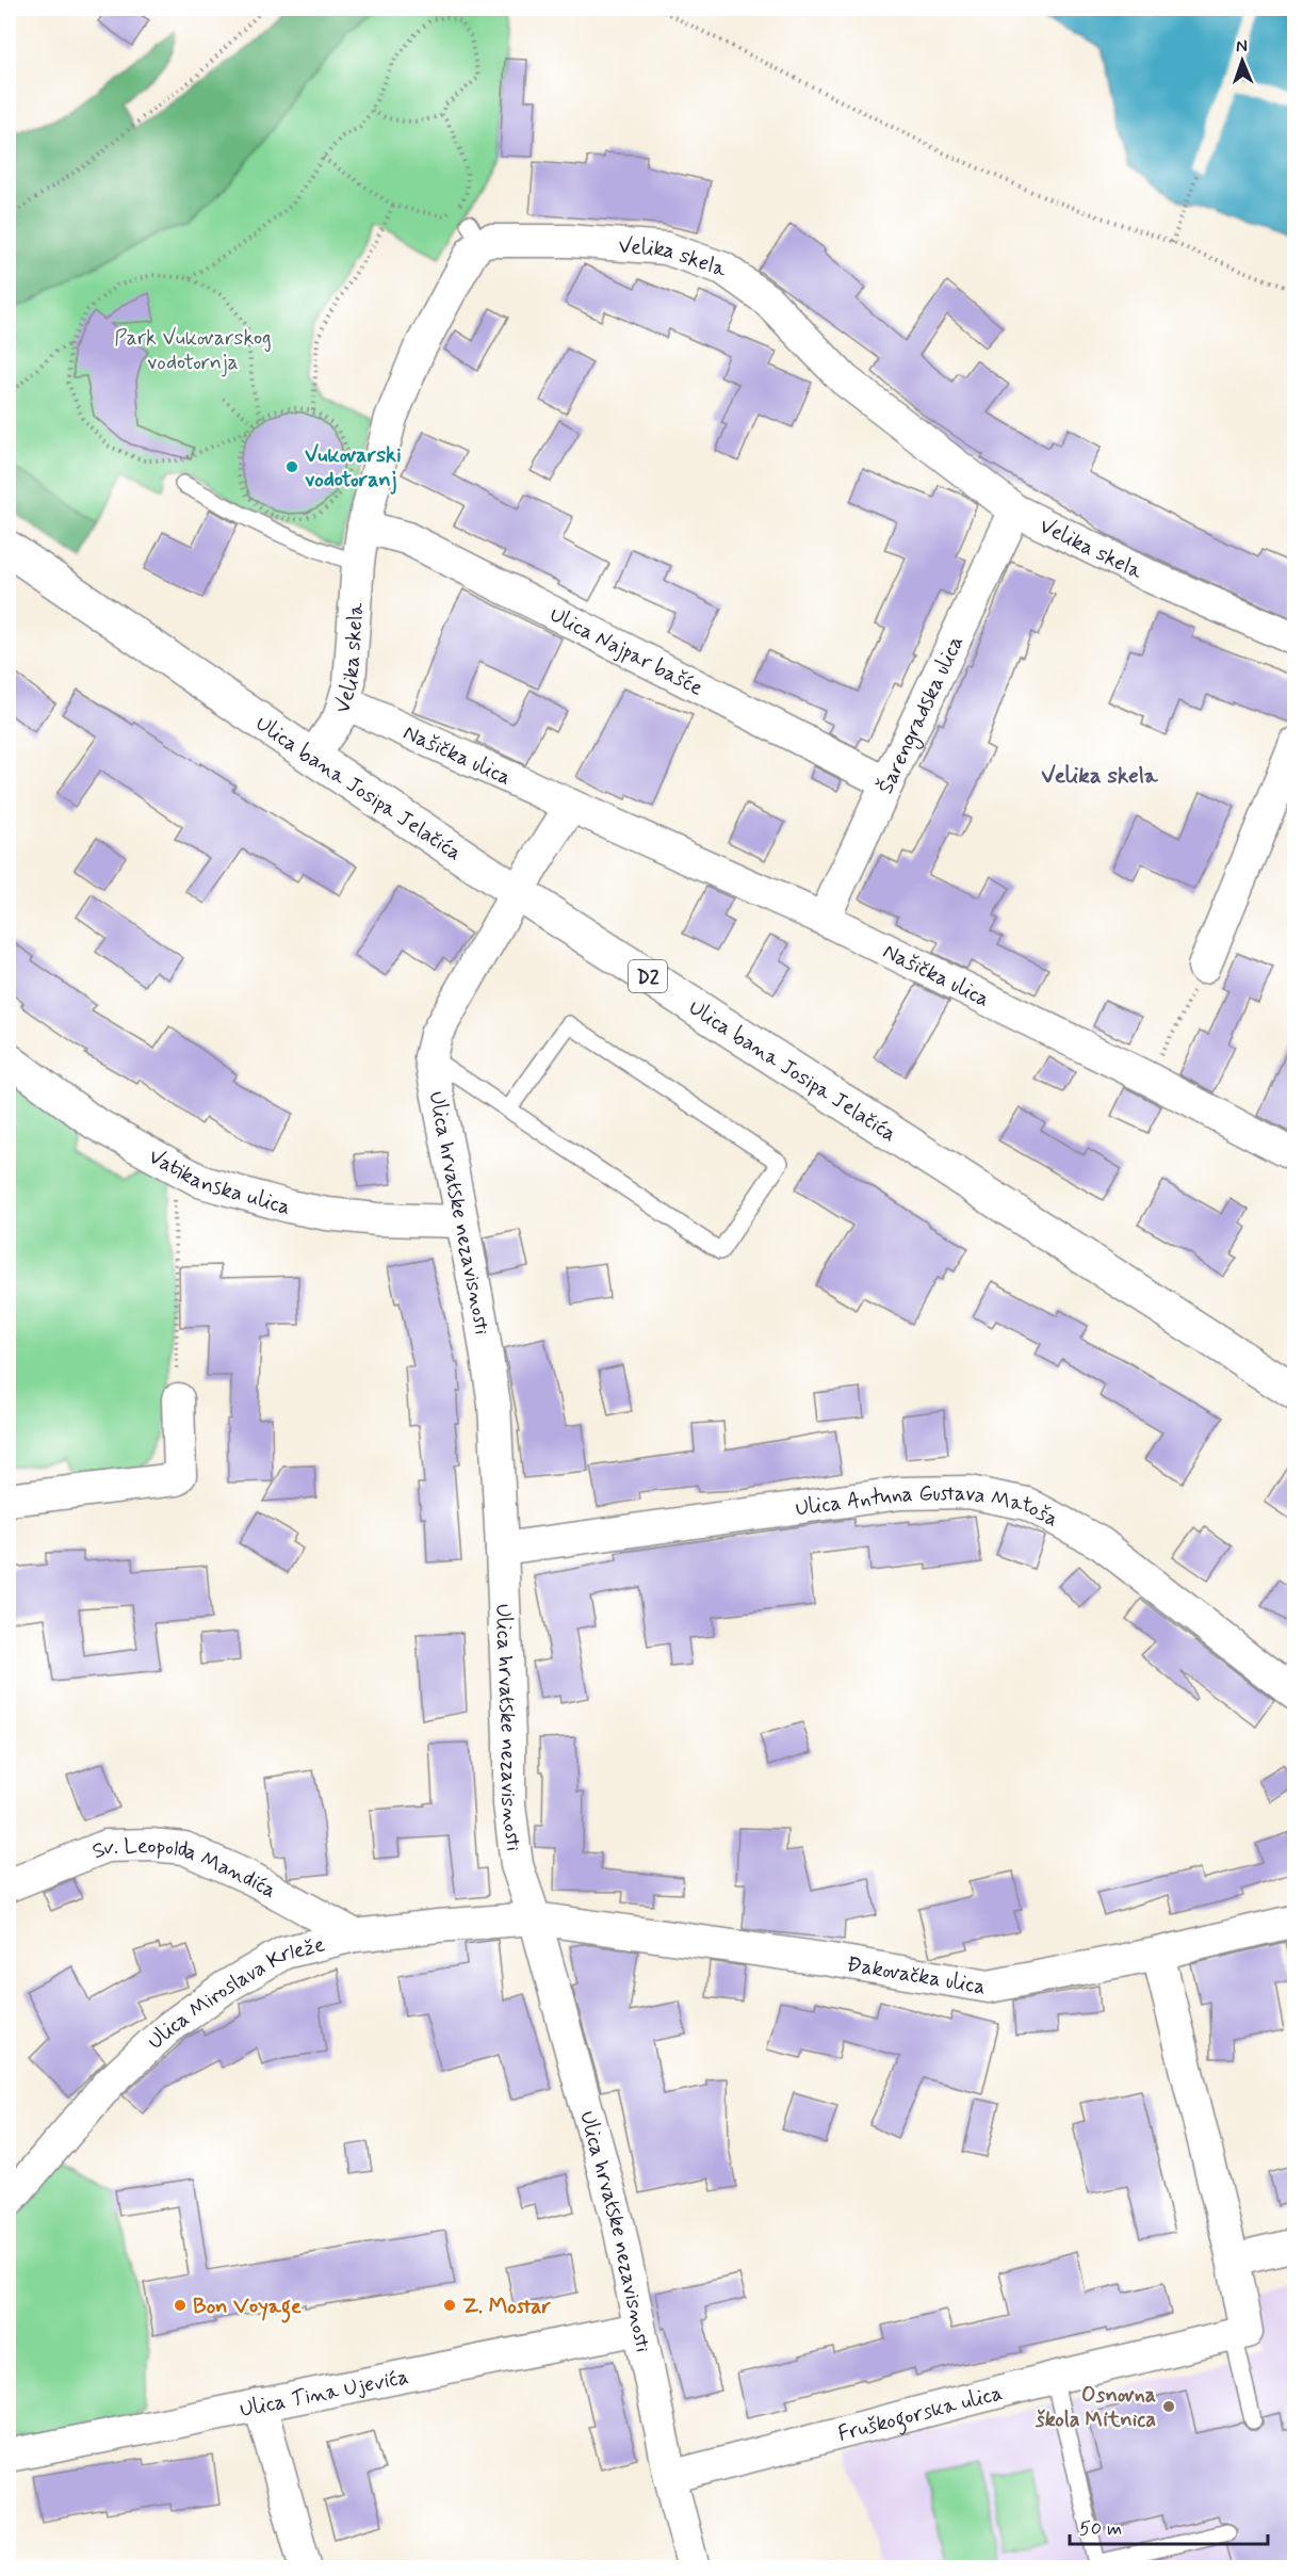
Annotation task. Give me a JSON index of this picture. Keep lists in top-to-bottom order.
{
  "streets": {
    "main road": ["Ulica bana Josipa Jelačića", "D2"],
    "street": [
      "Velika skela",
      "Ulica Najpar bašće",
      "Šarengradska ulica",
      "Našička ulica",
      "Vatikanska ulica",
      "Ulica hrvatske nezavisnosti",
      "Ulica Antuna Gustava Matoša",
      "Sv. Leopolda Mandića",
      "Đakovačka ulica",
      "Ulica Miroslava Krleže",
      "Ulica Tina Ujevića",
      "Fruškogorska ulica"
    ]
  },
  "crossings": [
    ["Velika skela", "Ulica Najpar bašće"],
    ["Velika skela", "Šarengradska ulica"],
    ["Velika skela", "Našička ulica"],
    ["Velika skela", "Ulica bana Josipa Jelačića"],
    ["Ulica Najpar bašće", "Šarengradska ulica"],
    ["Šarengradska ulica", "Našička ulica"],
    ["Ulica bana Josipa Jelačića", "Ulica hrvatske nezavisnosti"],
    ["Vatikanska ulica", "Ulica hrvatske nezavisnosti"],
    ["Ulica hrvatske nezavisnosti", "Ulica Antuna Gustava Matoša"],
    ["Ulica hrvatske nezavisnosti", "Đakovačka ulica"],
    ["Ulica hrvatske nezavisnosti", "Ulica Miroslava Krleže"],
    ["Ulica hrvatske nezavisnosti", "Ulica Tina Ujevića"],
    ["Ulica hrvatske nezavisnosti", "Fruškogorska ulica"],
    ["Sv. Leopolda Mandića", "Ulica Miroslava Krleže"],
    ["Đakovačka ulica", "Ulica Miroslava Krleže"]
  ],
  "districts": ["Velika skela"],
  "parks": ["Park Vukovarskog vodotornja"],
  "places": [
    "Vukovarski vodotoranj",
    "Bon Voyage",
    "Z. Mostar",
    "Osnovna škola Mitnica"
  ],
  "scale_bar": "50 m",
  "north": "top"
}
